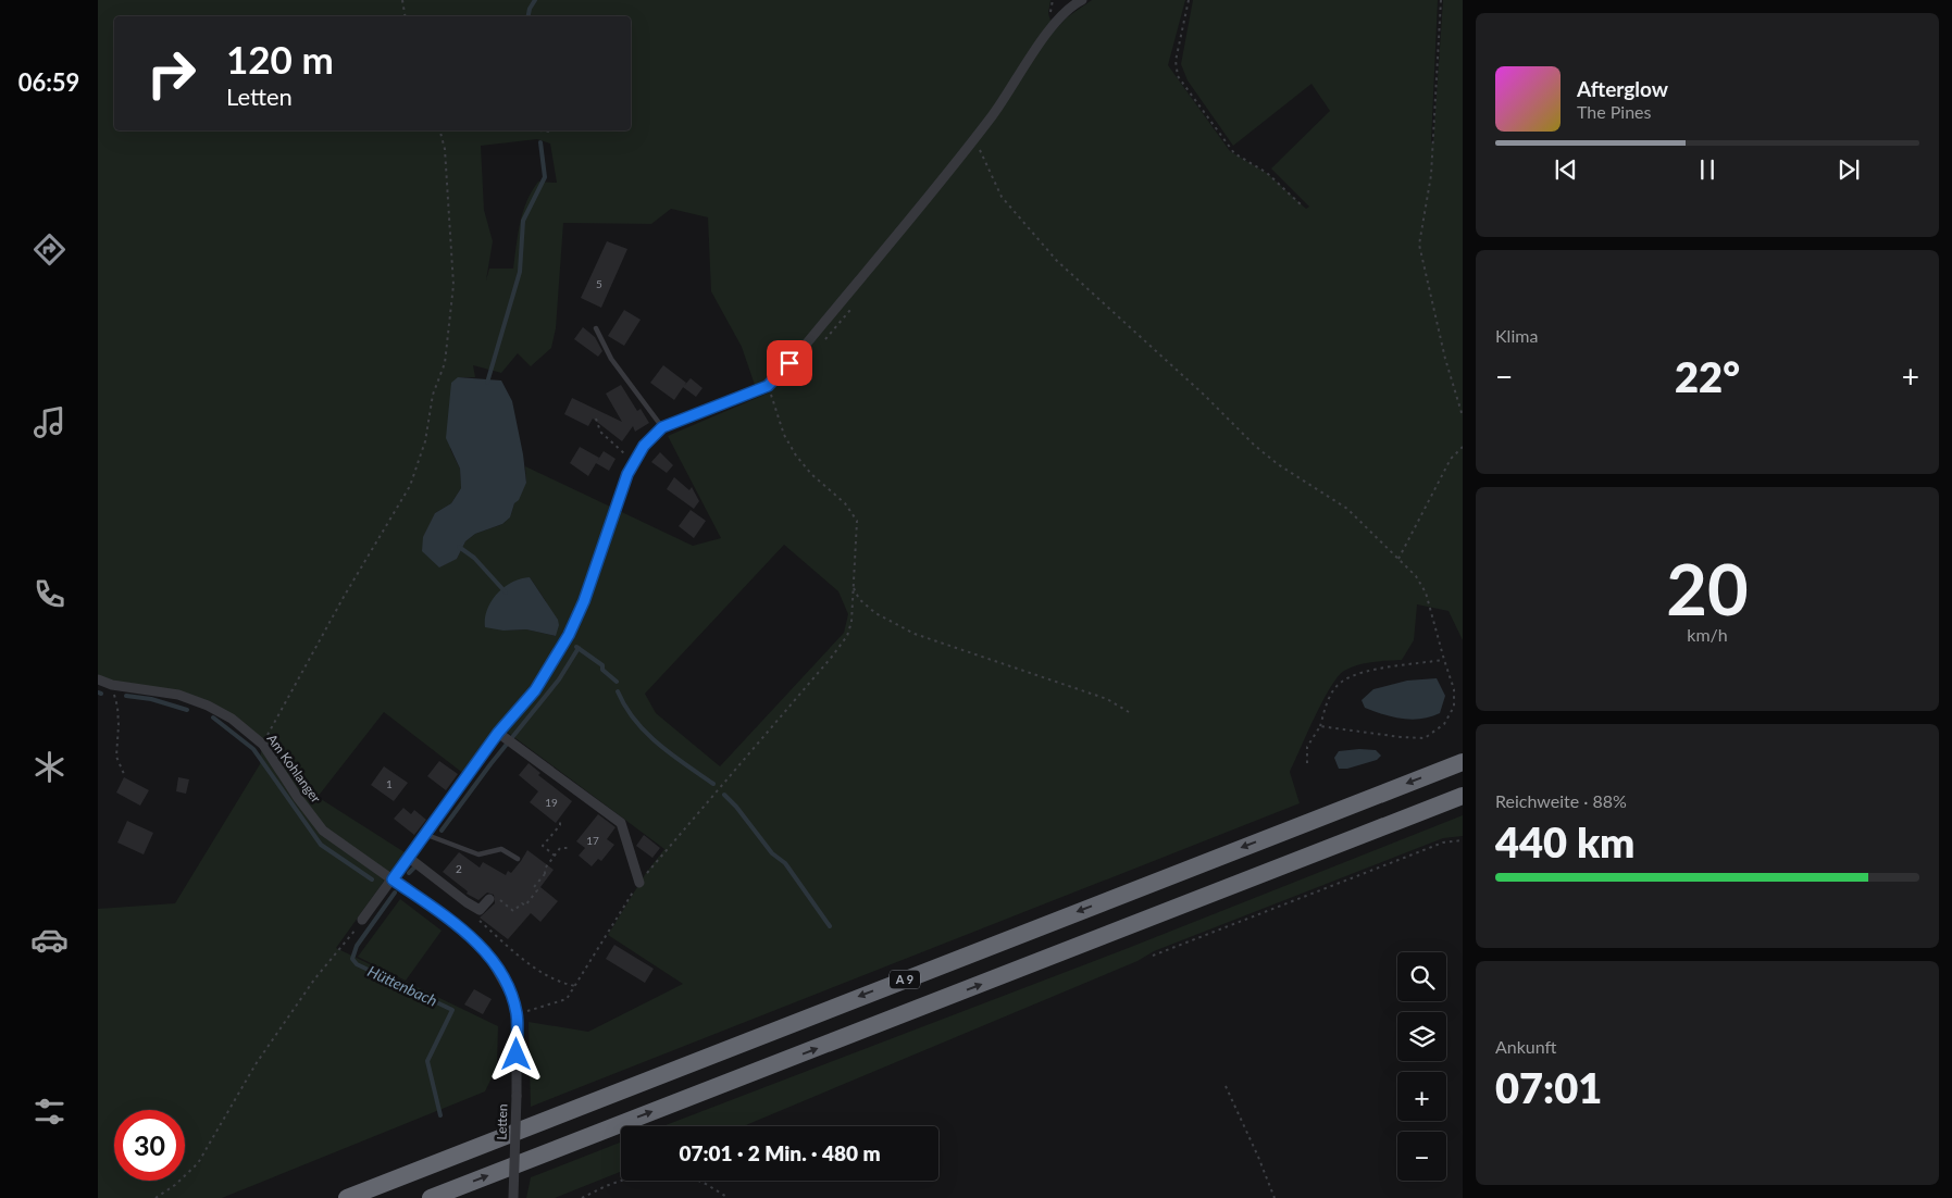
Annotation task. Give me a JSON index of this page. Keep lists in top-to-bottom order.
{
  "streets": {
    "highway": ["A 9"],
    "street": ["Am Kohlanger", "Letten"]
  },
  "crossings": [
    ["Am Kohlanger", "Letten"]
  ],
  "water": ["Hüttenbach"],
  "house_numbers": [
    "5",
    "1",
    "19",
    "17",
    "2"
  ],
  "page": {
    "tabs": "06:59",
    "turn": ["120 m", "Letten"],
    "song": ["Afterglow", "The Pines"],
    "tile": [
      "Klima",
      ["20", "km/h"],
      ["Reichweite · 88%", "440 km"],
      ["Ankunft", "07:01"]
    ],
    "heat": ["−", "22°", "+"],
    "map_buttons": ["+", "−"],
    "limit": "30",
    "trip": "07:01 · 2 Min. · 480 m"
  }
}
